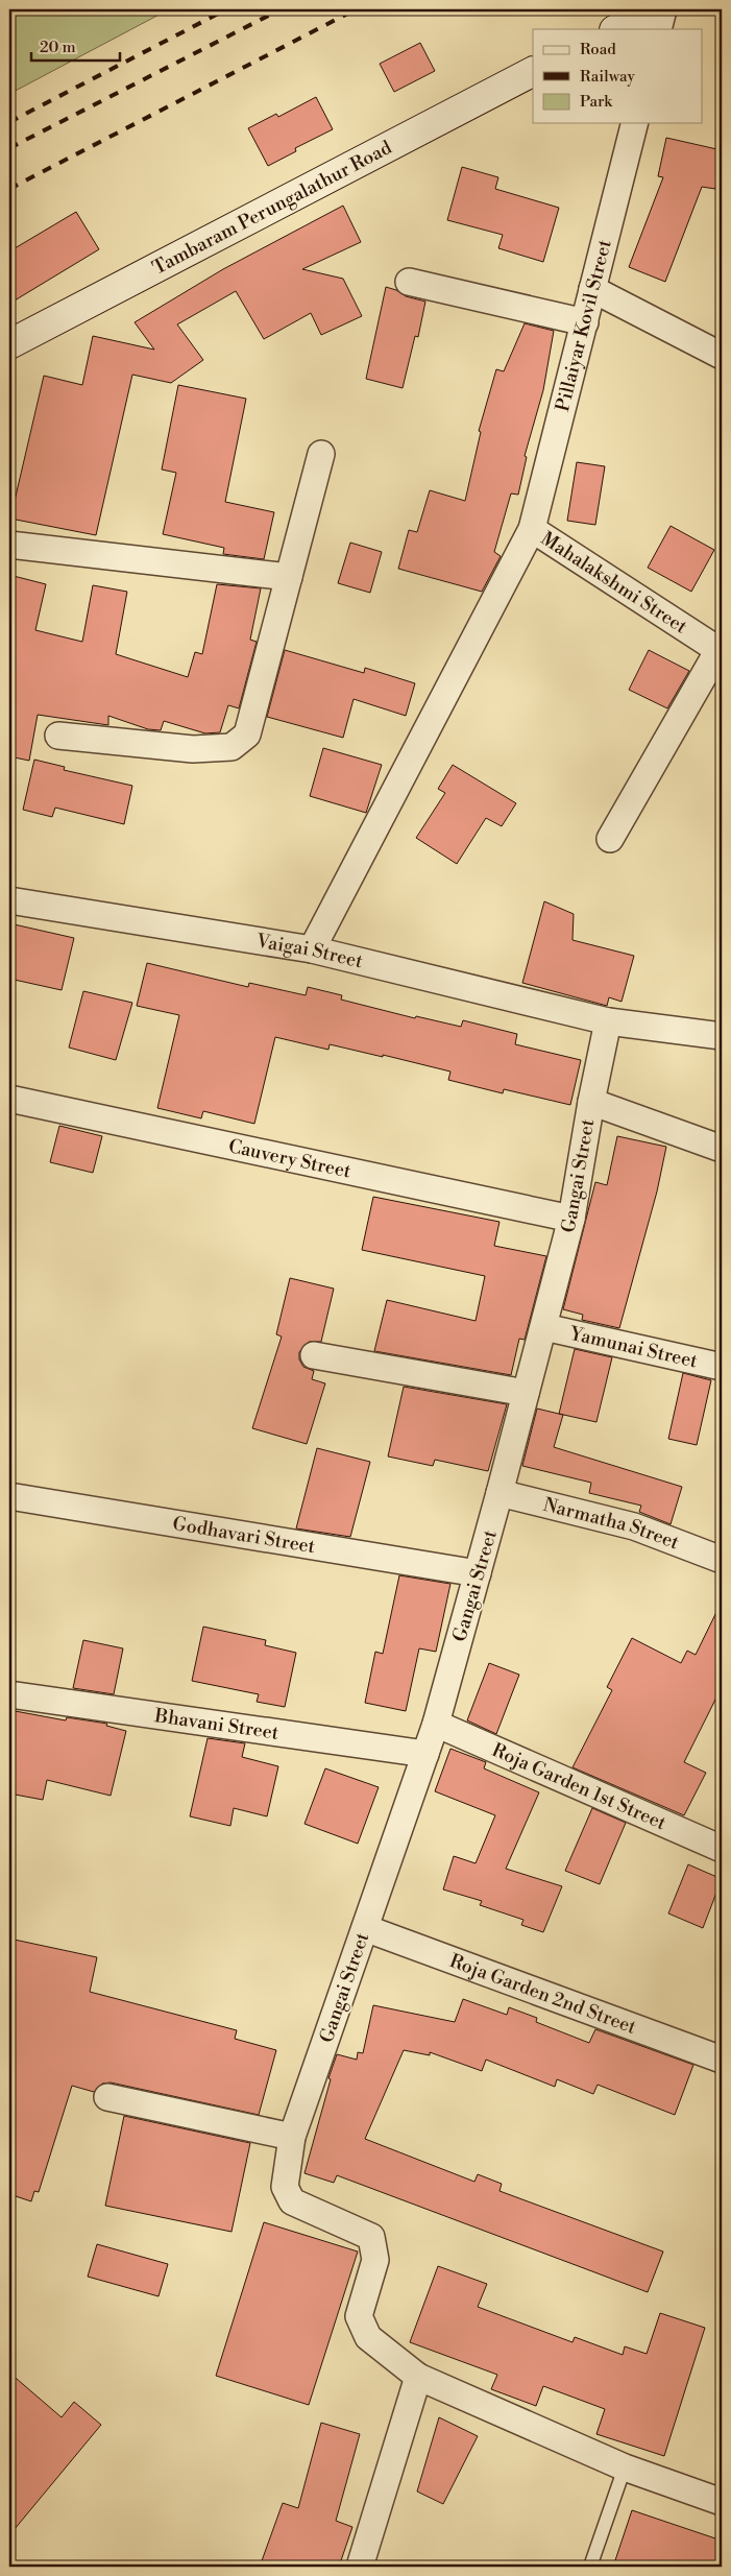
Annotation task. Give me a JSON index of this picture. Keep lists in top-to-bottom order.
{
  "streets": {
    "street": [
      "Tambaram Perungalathur Road",
      "Pillaiyar Kovil Street",
      "Mahalakshmi Street",
      "Vaigai Street",
      "Cauvery Street",
      "Gangai Street",
      "Yamunai Street",
      "Narmatha Street",
      "Godhavari Street",
      "Bhavani Street",
      "Roja Garden 1st Street",
      "Roja Garden 2nd Street"
    ]
  },
  "crossings": [
    ["Pillaiyar Kovil Street", "Mahalakshmi Street"],
    ["Pillaiyar Kovil Street", "Vaigai Street"],
    ["Vaigai Street", "Gangai Street"],
    ["Cauvery Street", "Gangai Street"],
    ["Gangai Street", "Yamunai Street"],
    ["Gangai Street", "Narmatha Street"],
    ["Gangai Street", "Godhavari Street"],
    ["Gangai Street", "Bhavani Street"],
    ["Gangai Street", "Roja Garden 1st Street"],
    ["Gangai Street", "Roja Garden 2nd Street"]
  ],
  "legend": ["Road", "Railway", "Park"],
  "scale_bar": "20 m"
}
